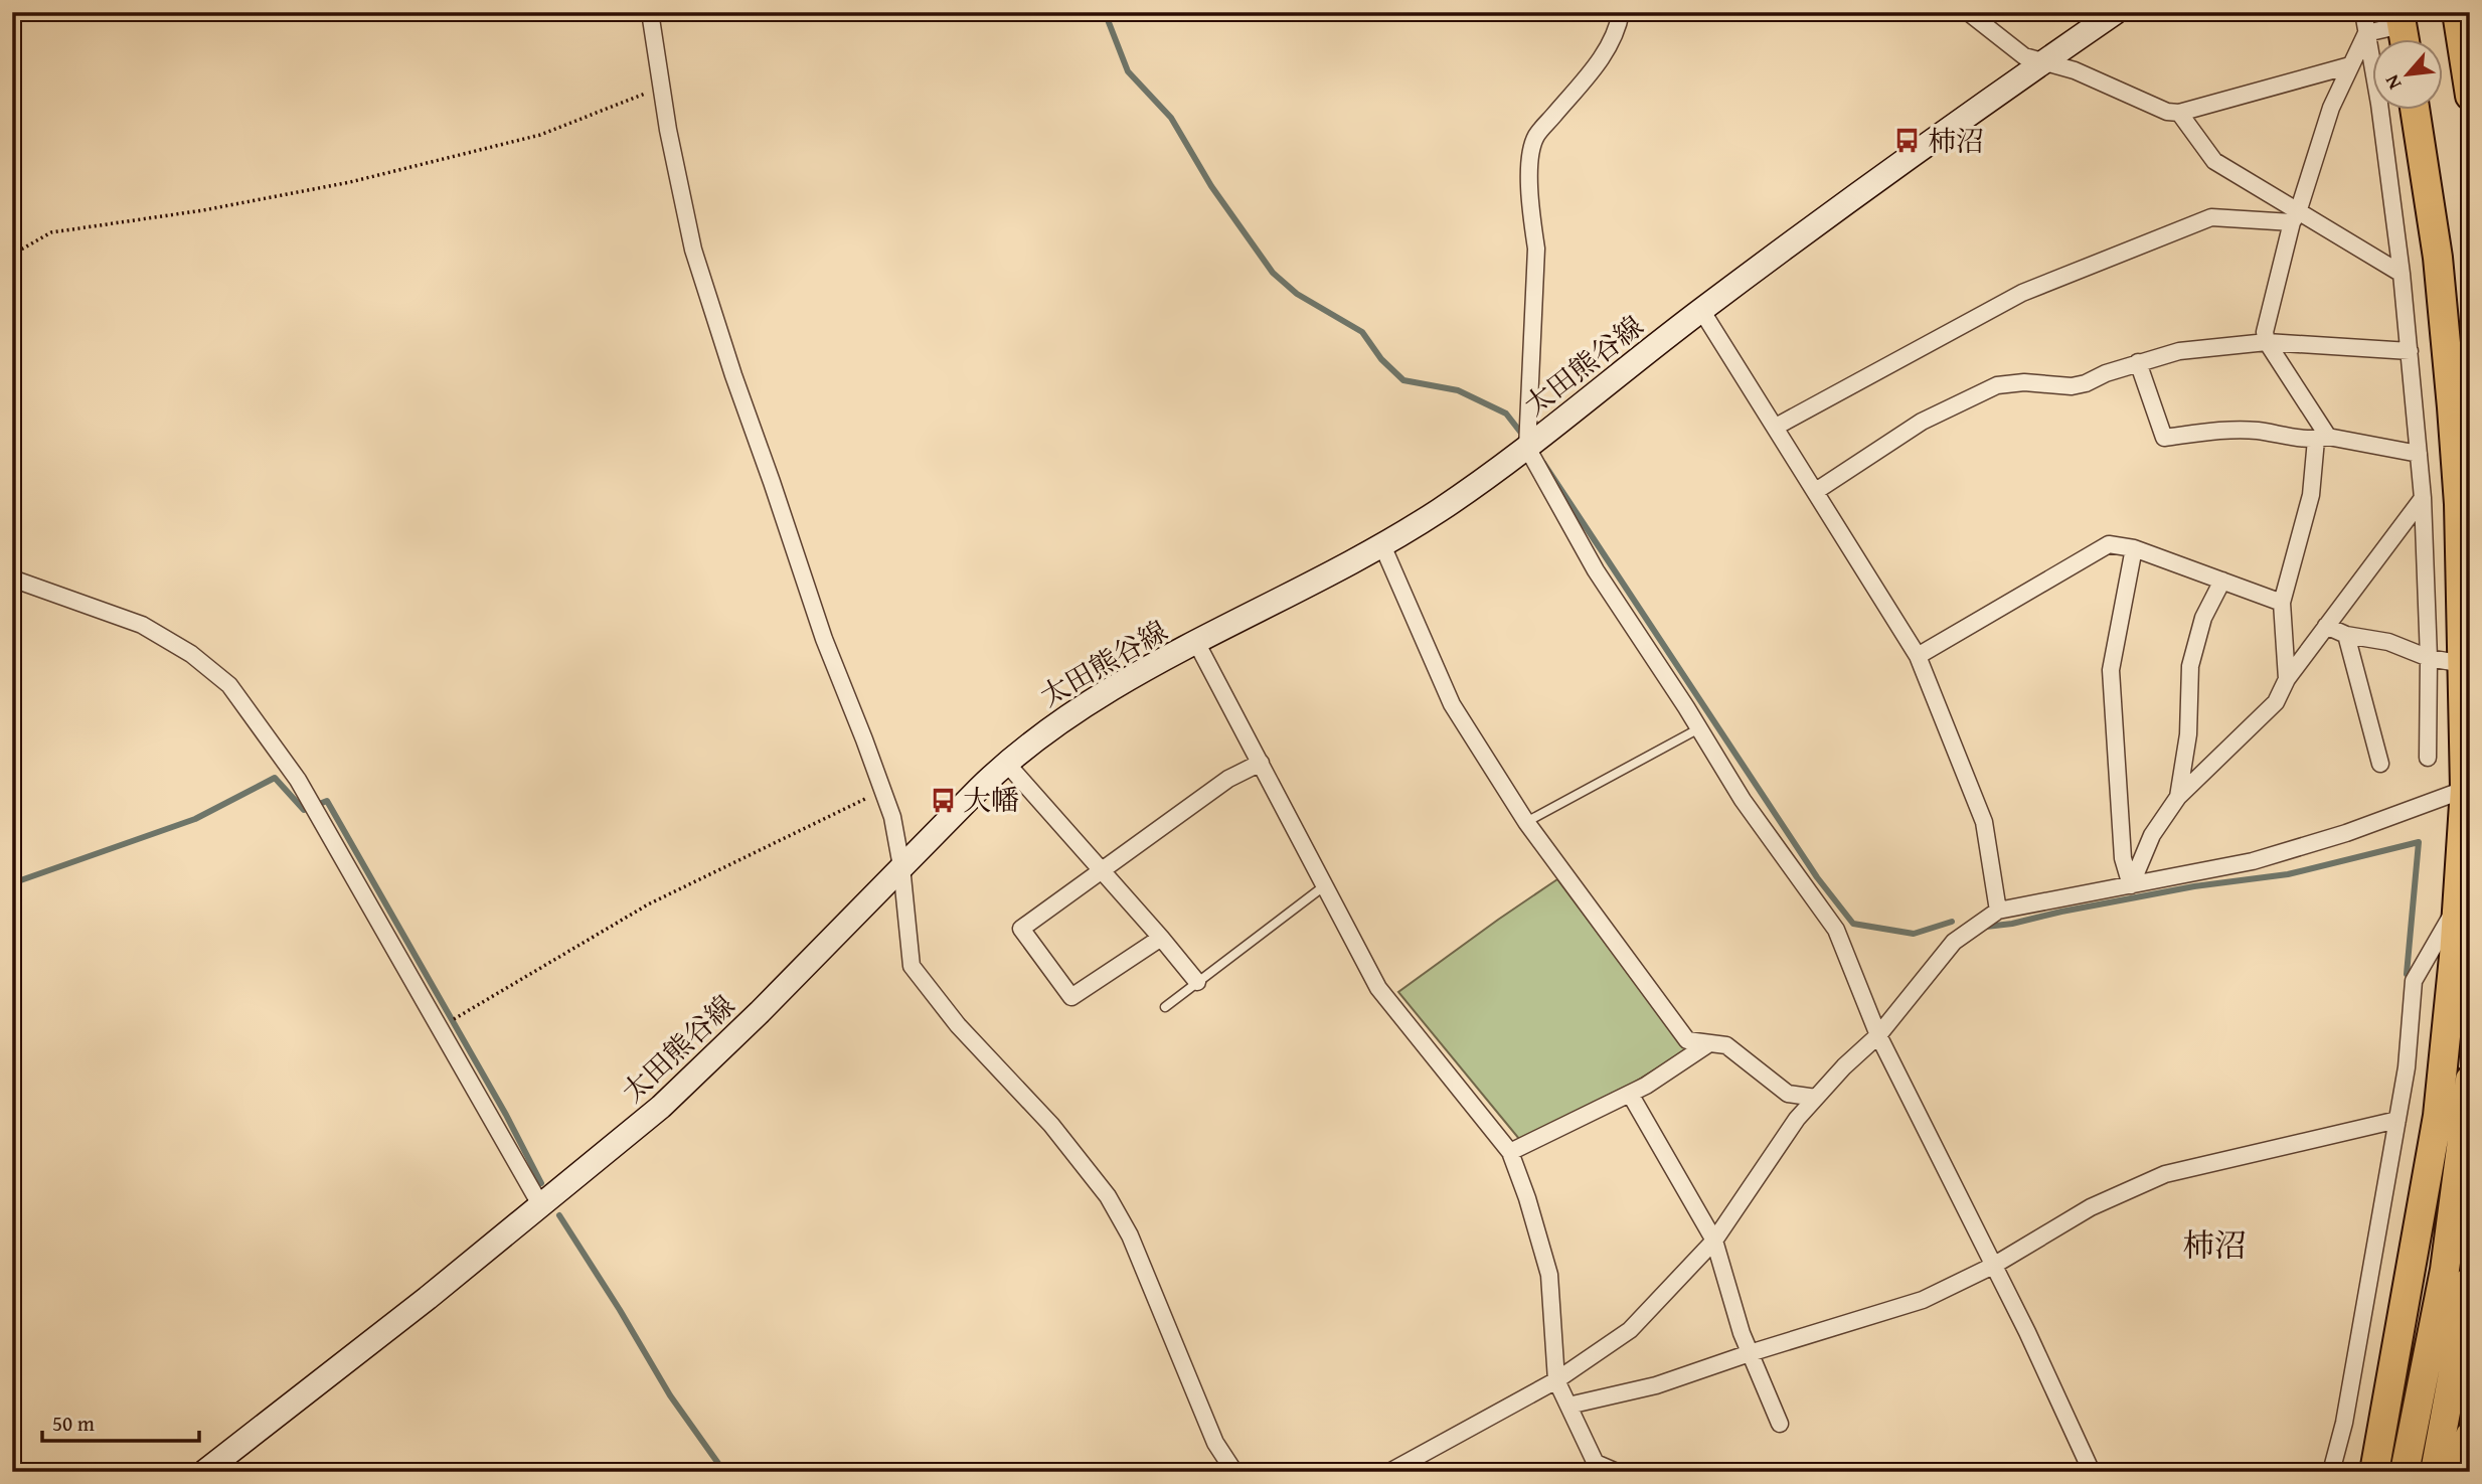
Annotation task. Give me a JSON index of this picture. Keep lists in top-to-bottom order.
{
  "streets": {
    "main road": ["太田熊谷線"]
  },
  "districts": ["柿沼"],
  "places": {
    "bus stop": ["柿沼", "大幡"]
  },
  "scale_bar": "50 m",
  "north": "bottom left"
}
